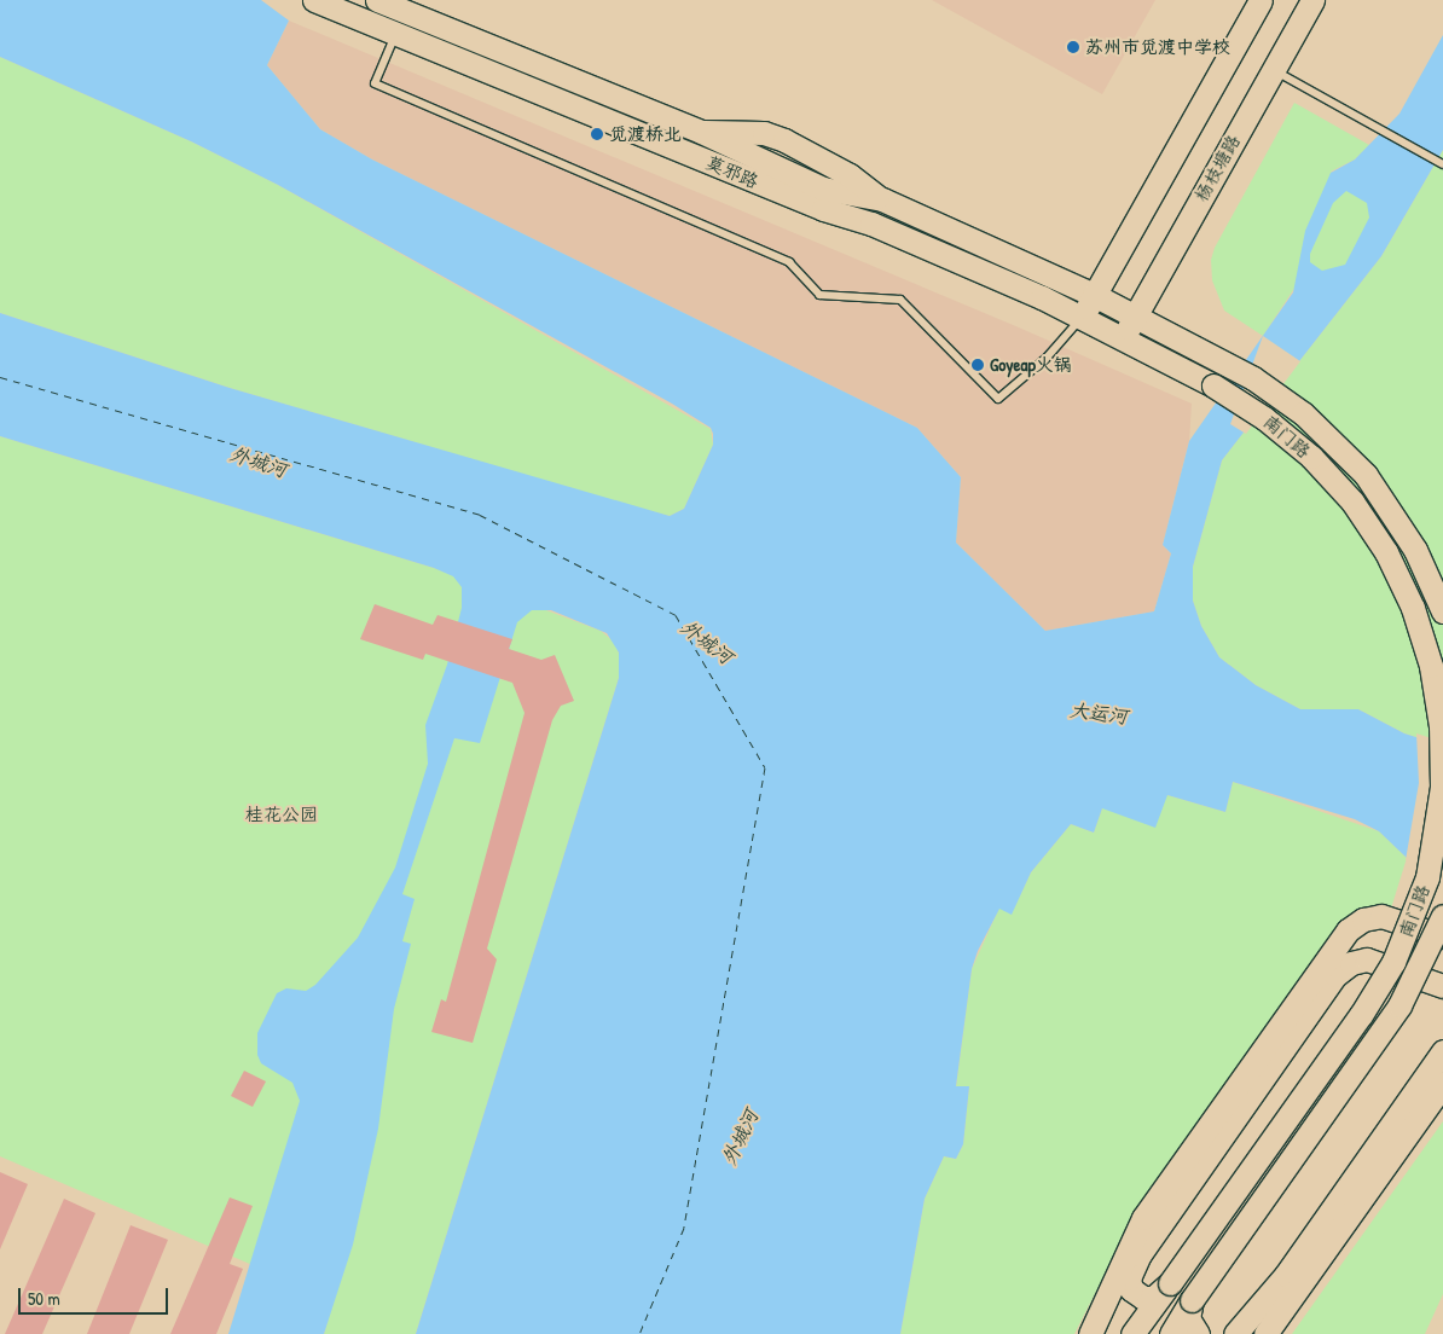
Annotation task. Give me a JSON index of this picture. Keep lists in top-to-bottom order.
{
  "streets": {
    "main road": ["杨枝塘路", "莫邪路", "南门路"]
  },
  "crossings": [
    ["杨枝塘路", "南门路"],
    ["莫邪路", "南门路"]
  ],
  "water": ["外城河", "大运河"],
  "parks": ["桂花公园"],
  "places": ["苏州市觅渡中学校", "觅渡桥北", "Goyeap火锅"],
  "scale_bar": "50 m"
}
